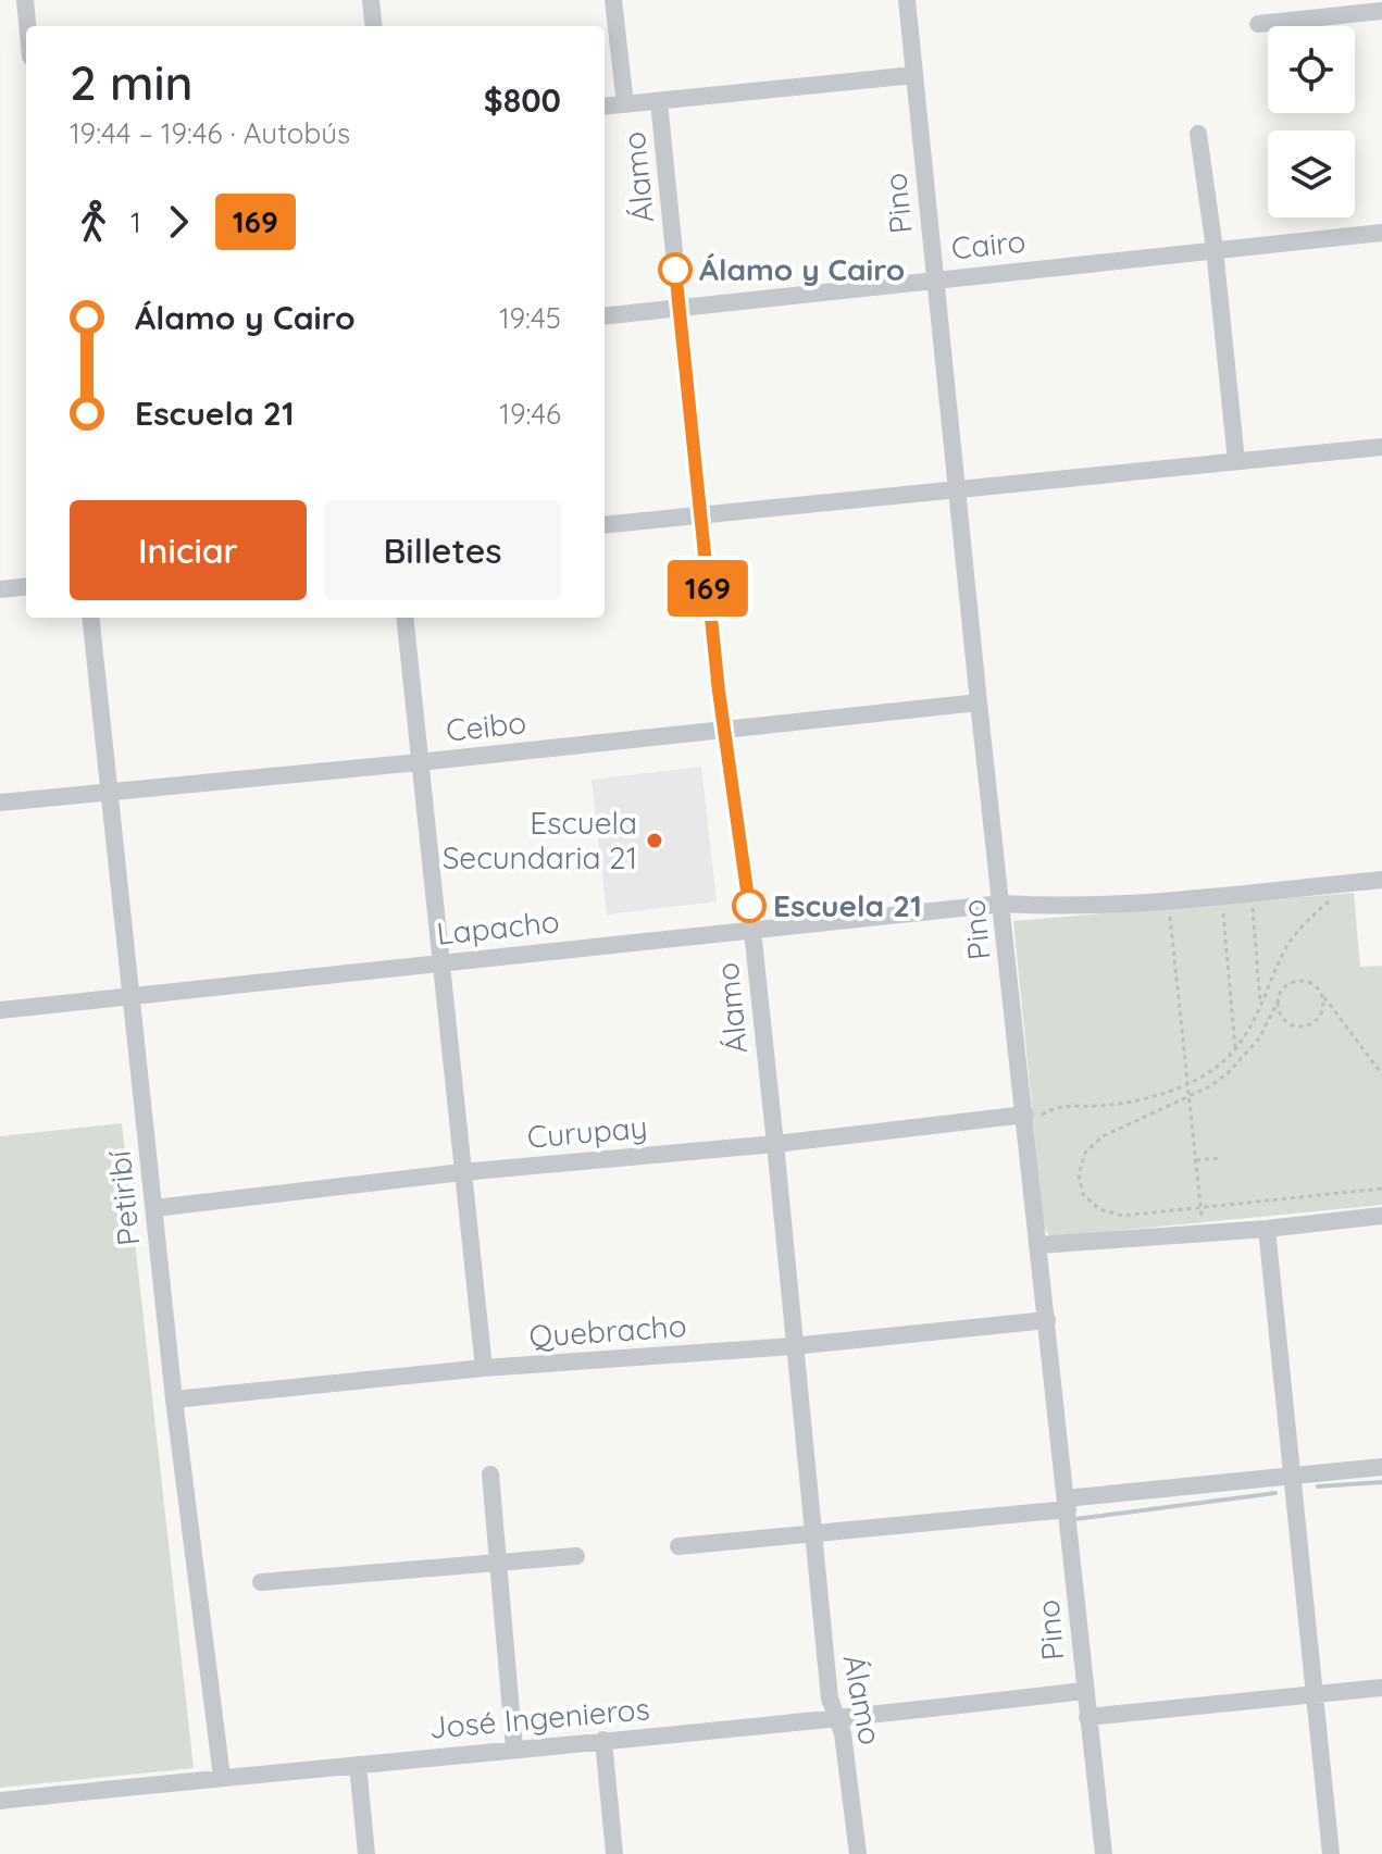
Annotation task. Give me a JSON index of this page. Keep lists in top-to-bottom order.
{
  "streets": {
    "street": [
      "Álamo",
      "Pino",
      "Cairo",
      "Ceibo",
      "Lapacho",
      "Curupay",
      "Petiribí",
      "Quebracho",
      "José Ingenieros"
    ]
  },
  "crossings": [
    ["Álamo", "Cairo"],
    ["Álamo", "Ceibo"],
    ["Álamo", "Lapacho"],
    ["Álamo", "Curupay"],
    ["Álamo", "Quebracho"],
    ["Álamo", "José Ingenieros"],
    ["Pino", "Cairo"],
    ["Pino", "Ceibo"],
    ["Pino", "Lapacho"],
    ["Pino", "Curupay"],
    ["Pino", "Quebracho"],
    ["Pino", "José Ingenieros"],
    ["Ceibo", "Petiribí"],
    ["Lapacho", "Petiribí"],
    ["Curupay", "Petiribí"],
    ["Petiribí", "Quebracho"],
    ["Petiribí", "José Ingenieros"]
  ],
  "places": ["Álamo y Cairo", "Escuela Secundaria 21", "Escuela 21"],
  "lines": ["bus line 169"],
  "page": {
    "on_map": "169",
    "heading": ["2 min", "19:44 – 19:46 · Autobús", "$800"],
    "legs": ["1", "169"],
    "list": [
      {
        "name": "Álamo y Cairo",
        "value": "19:45"
      },
      {
        "name": "Escuela 21",
        "value": "19:46"
      }
    ],
    "buttons": ["Iniciar", "Billetes"]
  }
}
